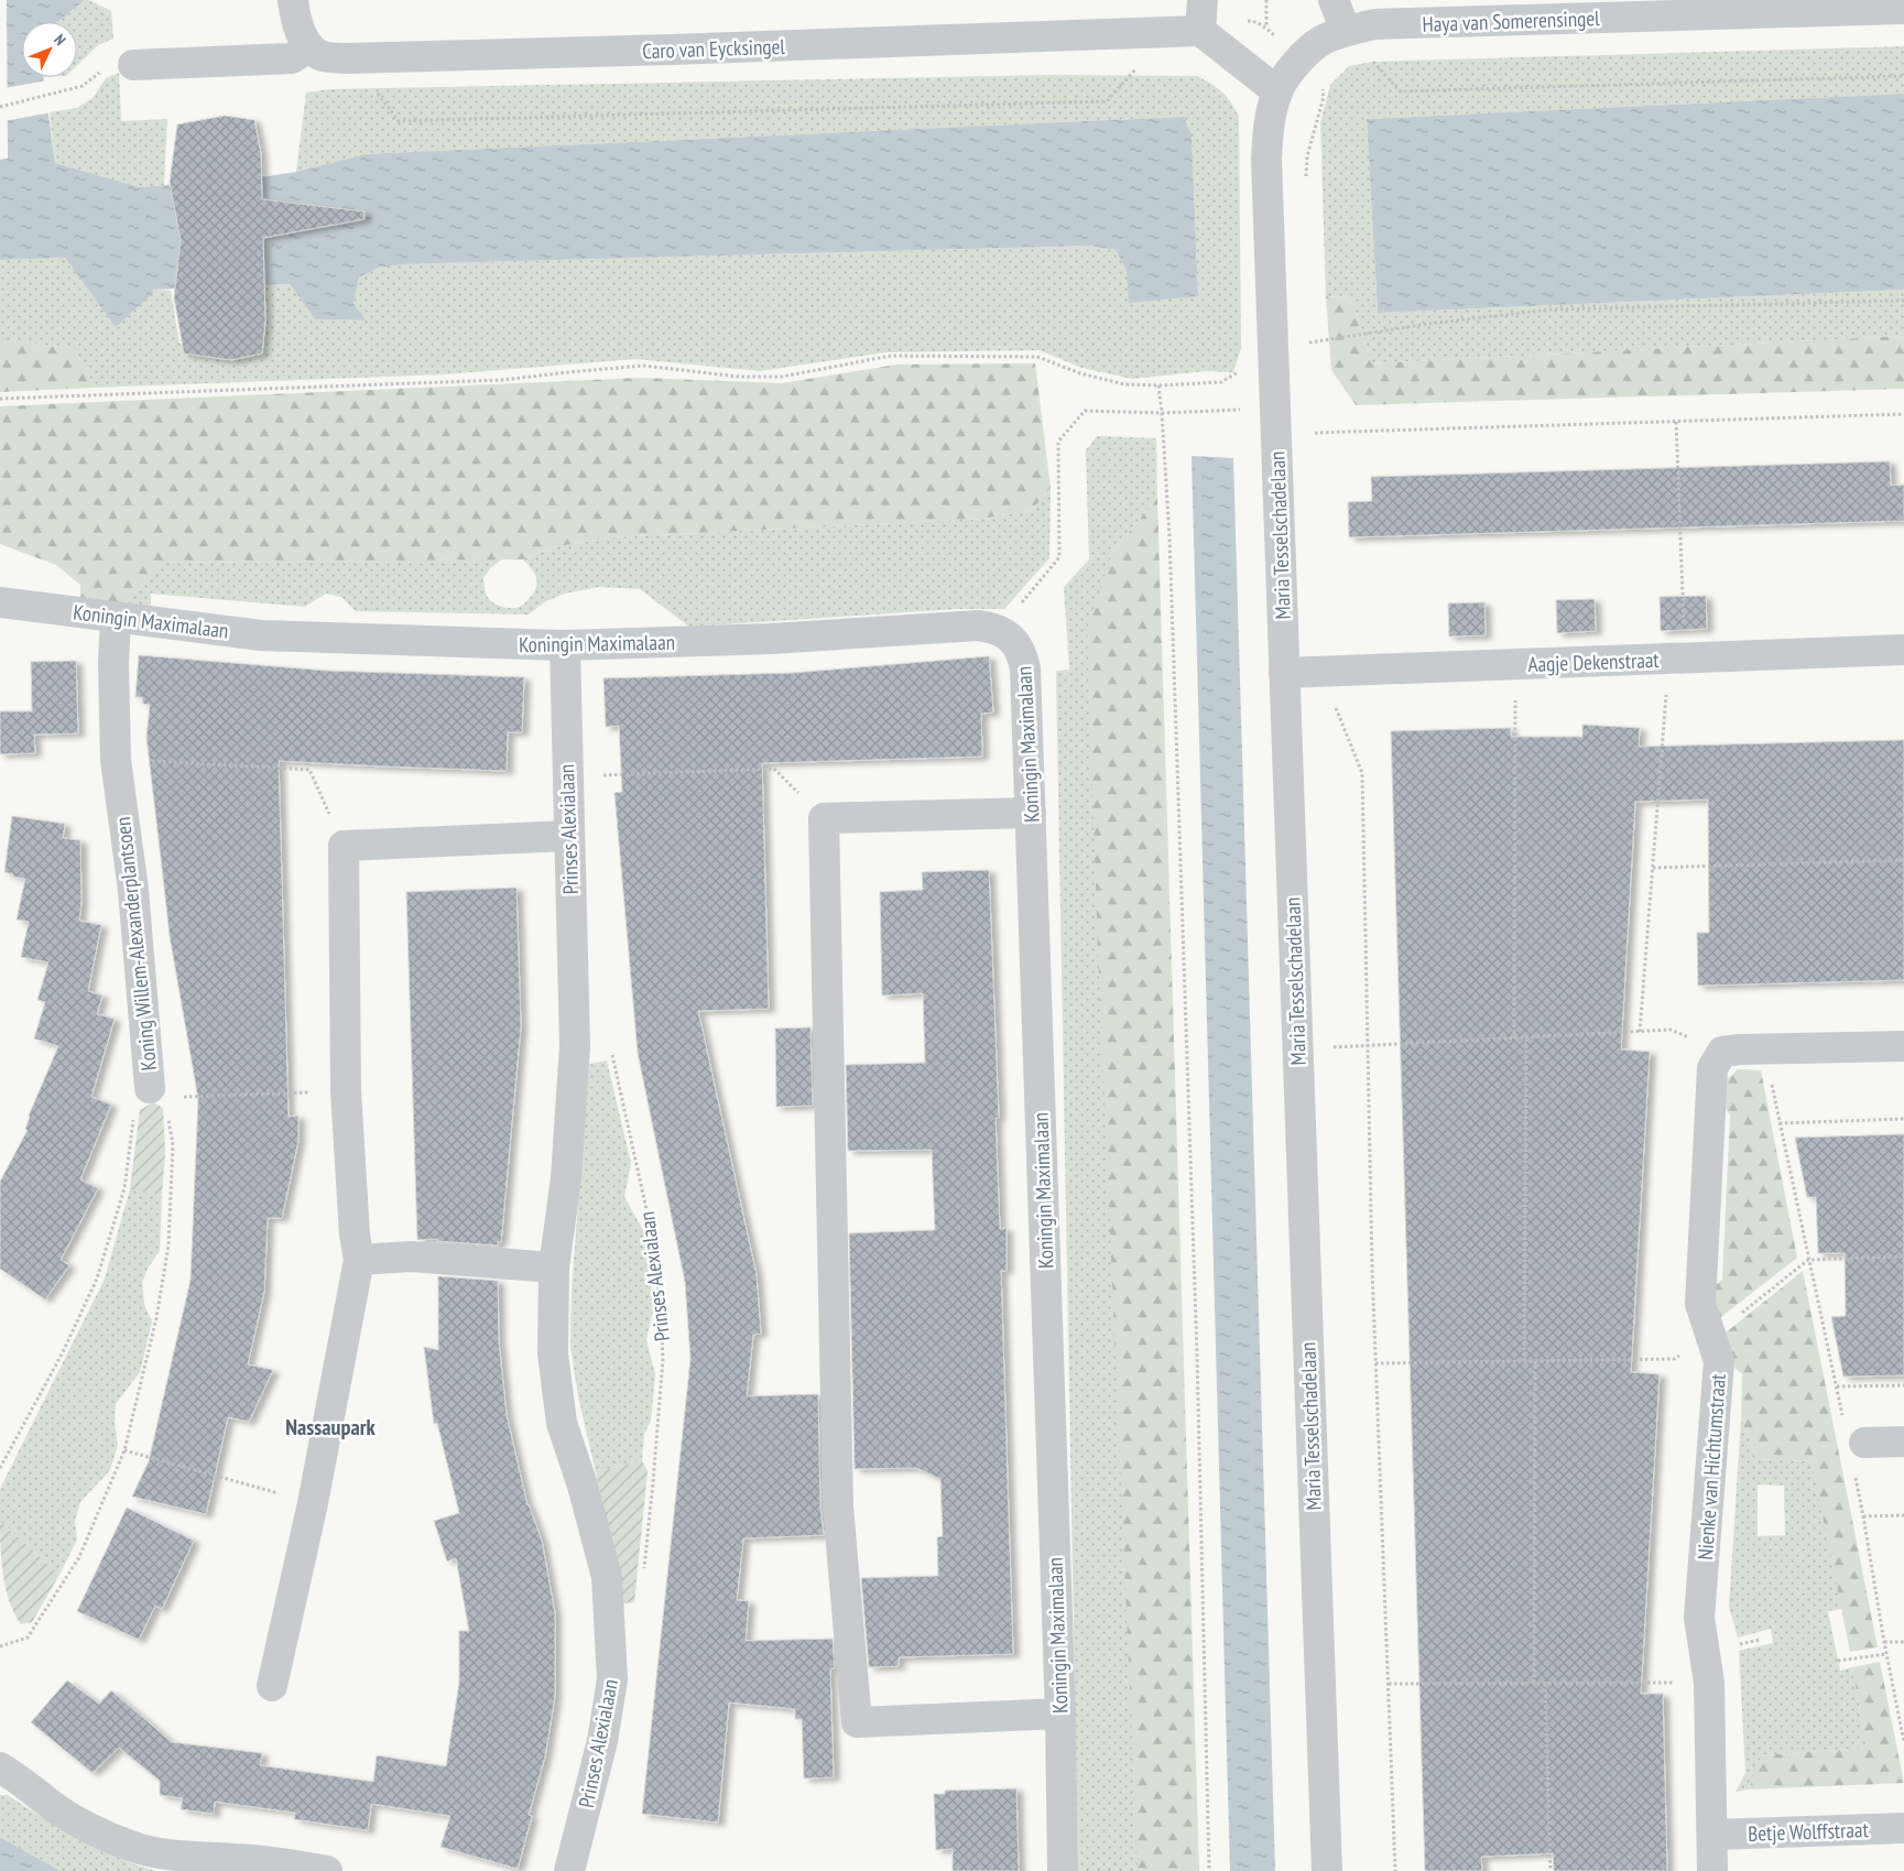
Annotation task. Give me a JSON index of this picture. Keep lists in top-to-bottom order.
{
  "streets": {
    "street": [
      "Haya van Somerensingel",
      "Caro van Eycksingel",
      "Maria Tesselschadelaan",
      "Koningin Maximalaan",
      "Aagje Dekenstraat",
      "Prinses Alexialaan",
      "Koning Willem-Alexanderplantsoen",
      "Nienke van Hichtumstraat",
      "Betje Wolffstraat"
    ]
  },
  "crossings": [
    ["Haya van Somerensingel", "Maria Tesselschadelaan"],
    ["Maria Tesselschadelaan", "Aagje Dekenstraat"],
    ["Koningin Maximalaan", "Prinses Alexialaan"],
    ["Koningin Maximalaan", "Koning Willem-Alexanderplantsoen"],
    ["Nienke van Hichtumstraat", "Betje Wolffstraat"]
  ],
  "districts": ["Nassaupark"],
  "north": "top right"
}
